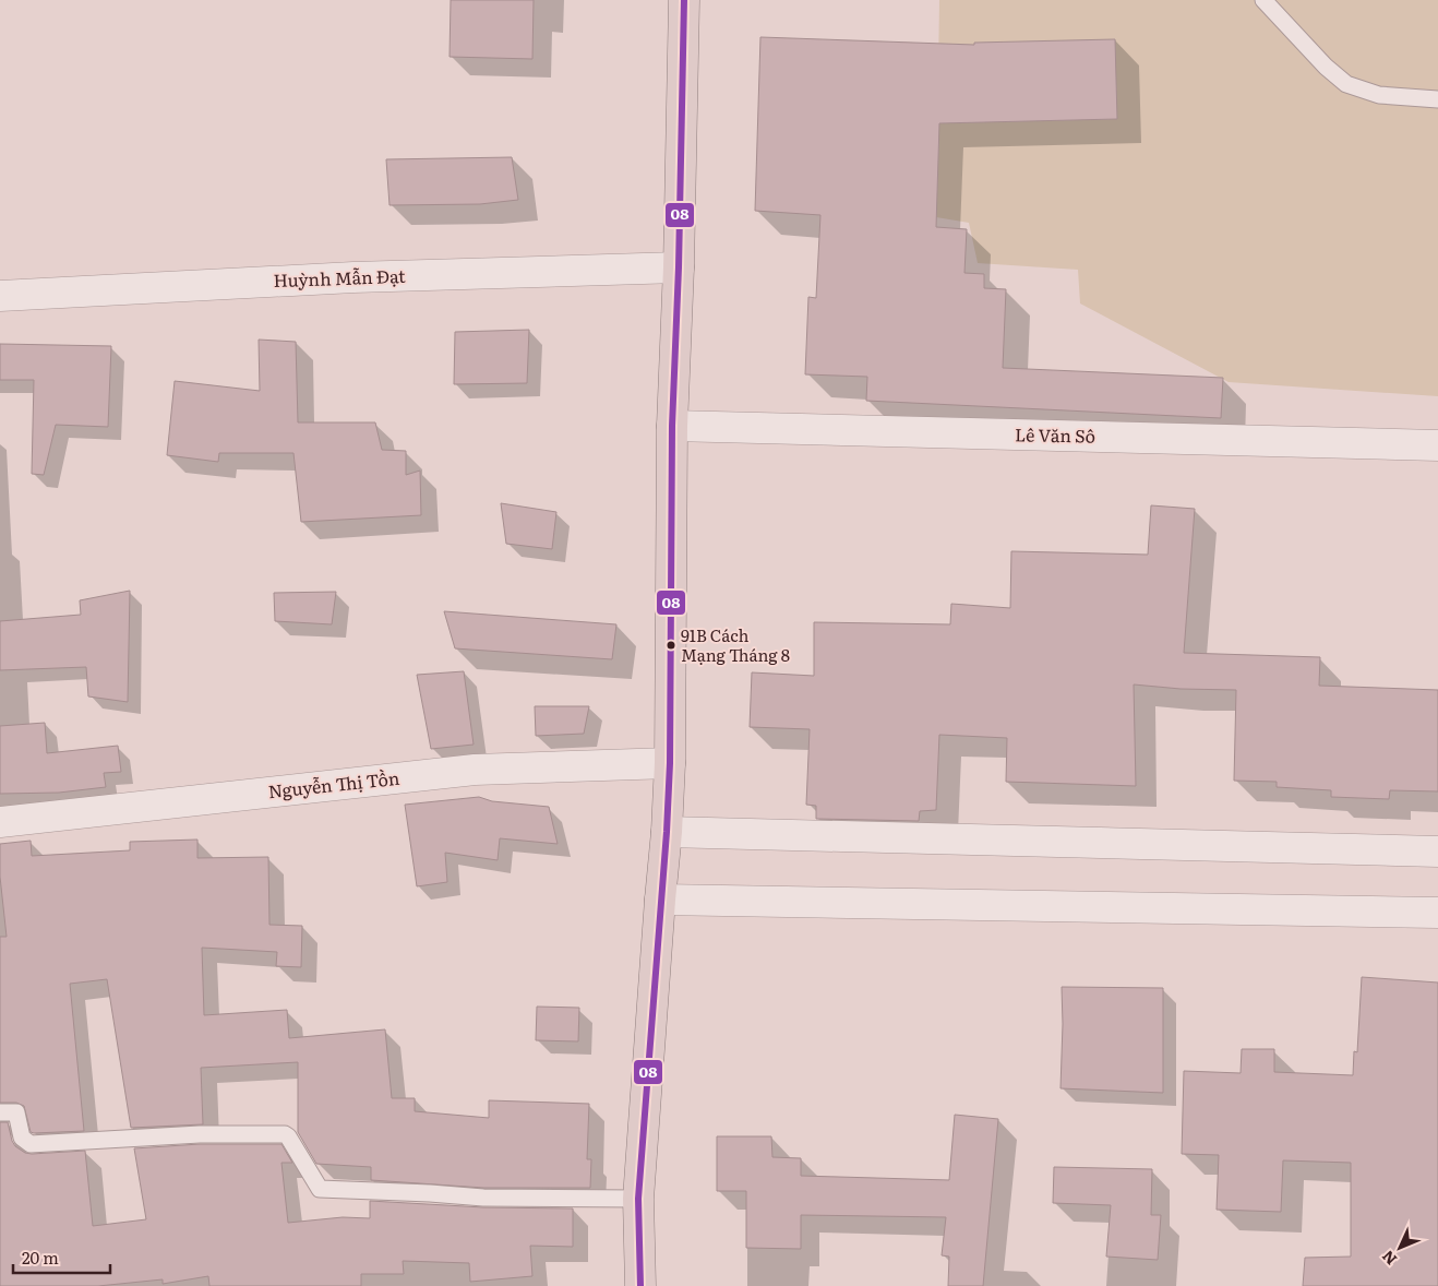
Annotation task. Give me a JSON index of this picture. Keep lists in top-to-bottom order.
{
  "streets": {
    "street": ["Huỳnh Mẫn Đạt", "Lê Văn Sô", "Nguyễn Thị Tồn"]
  },
  "places": ["91B Cách Mạng Tháng 8"],
  "lines": ["transit line 08"],
  "scale_bar": "20 m",
  "north": "bottom left"
}
